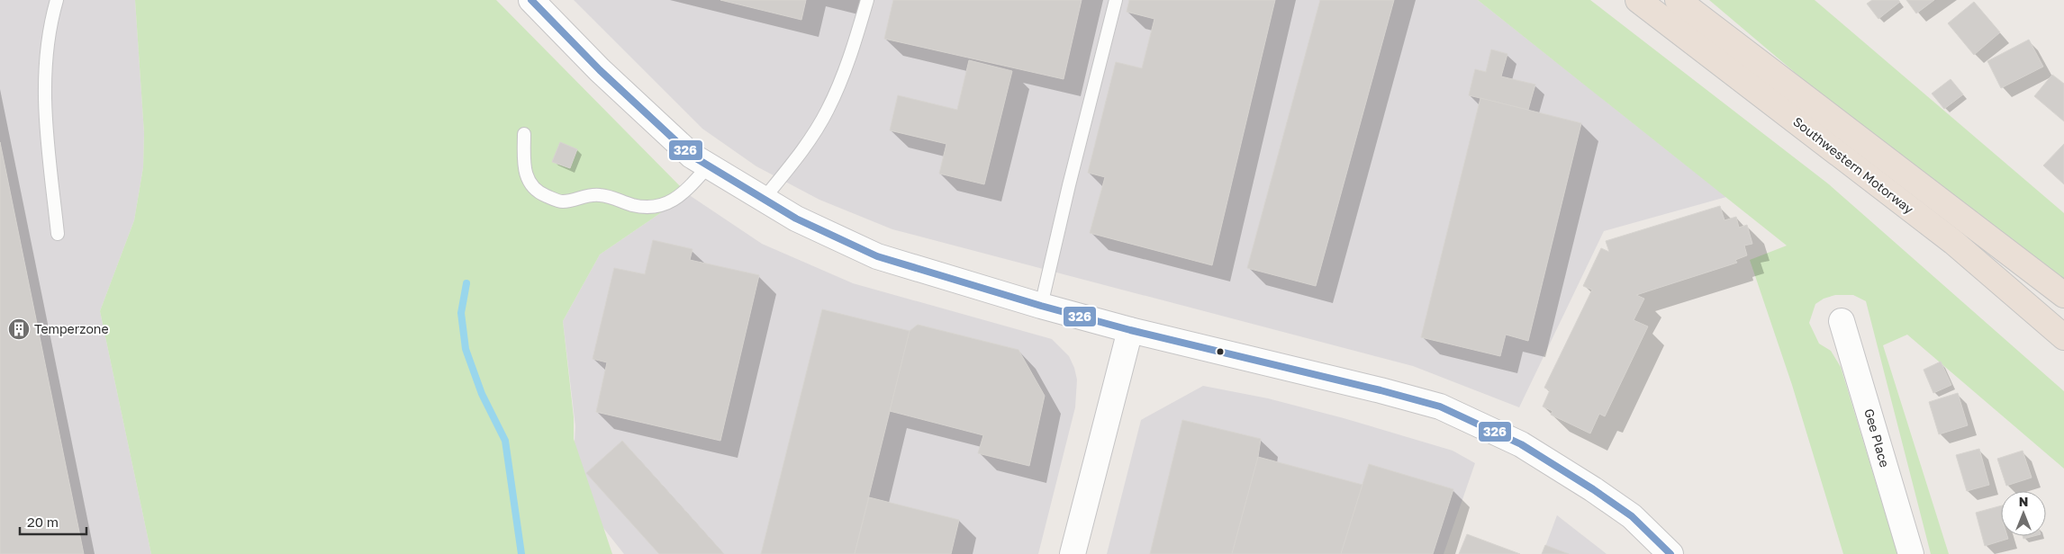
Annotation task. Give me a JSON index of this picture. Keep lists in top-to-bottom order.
{
  "streets": {
    "highway": ["Southwestern Motorway"],
    "main road": ["Gee Place"]
  },
  "places": {
    "building": ["Temperzone"]
  },
  "lines": ["transit line 326"],
  "scale_bar": "20 m",
  "north": "top"
}
